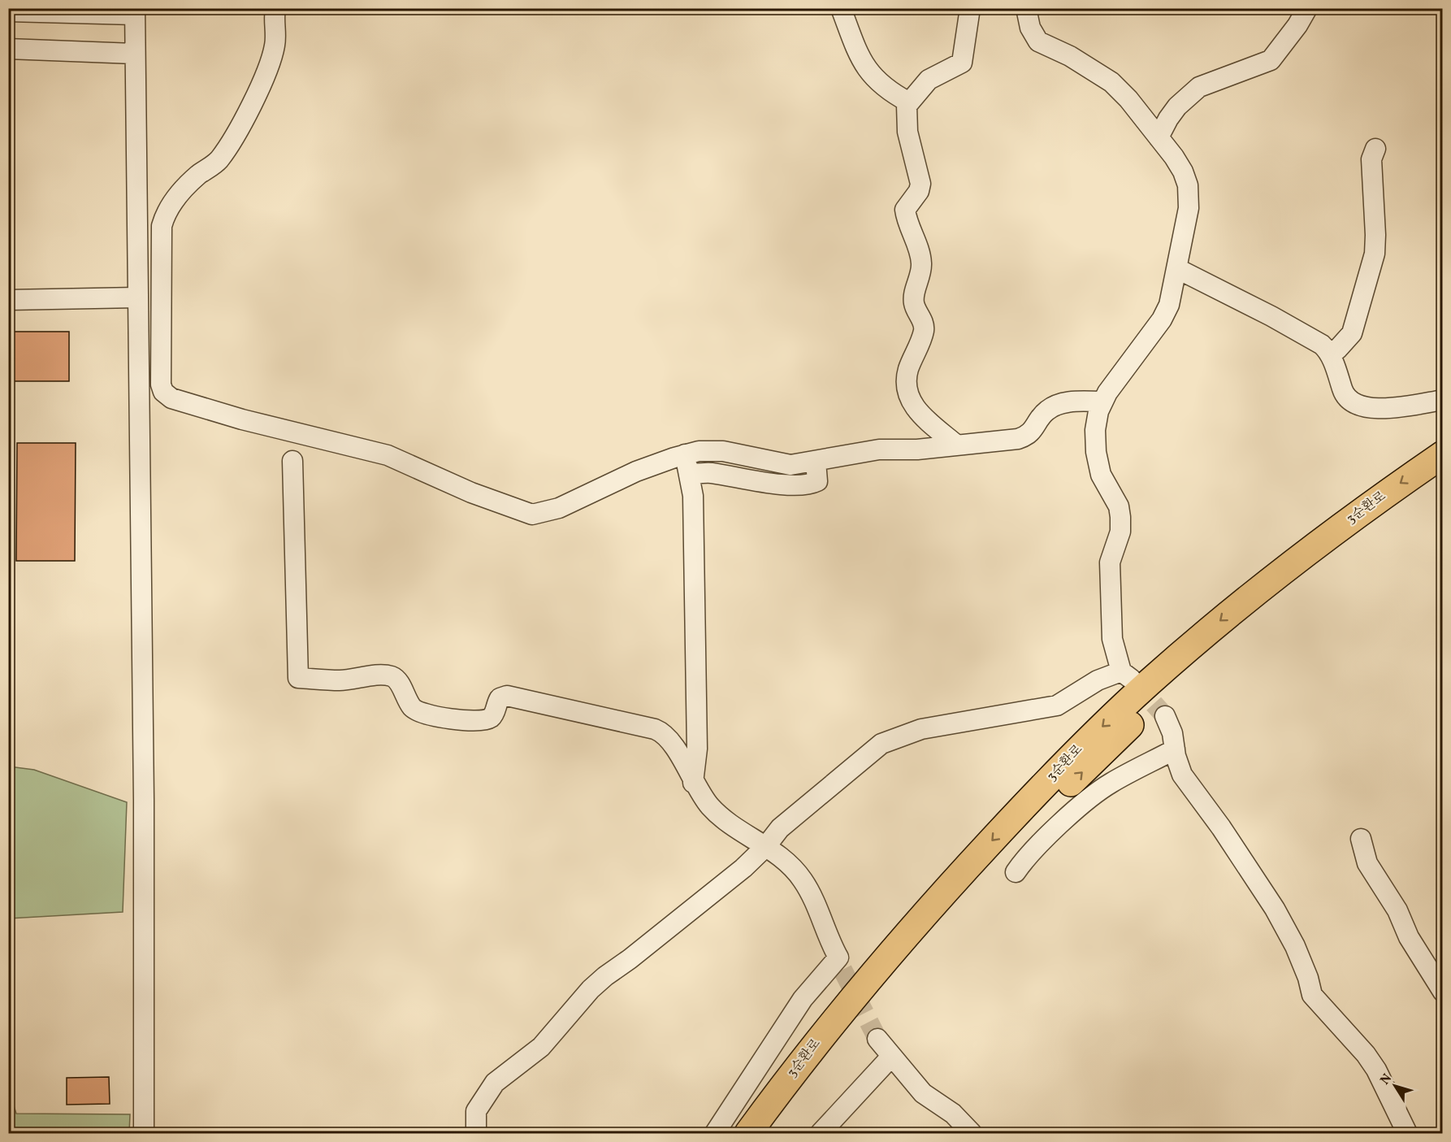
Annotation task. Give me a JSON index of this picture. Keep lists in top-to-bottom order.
{
  "streets": {
    "highway": ["3순환로"]
  },
  "north": "top left"
}
